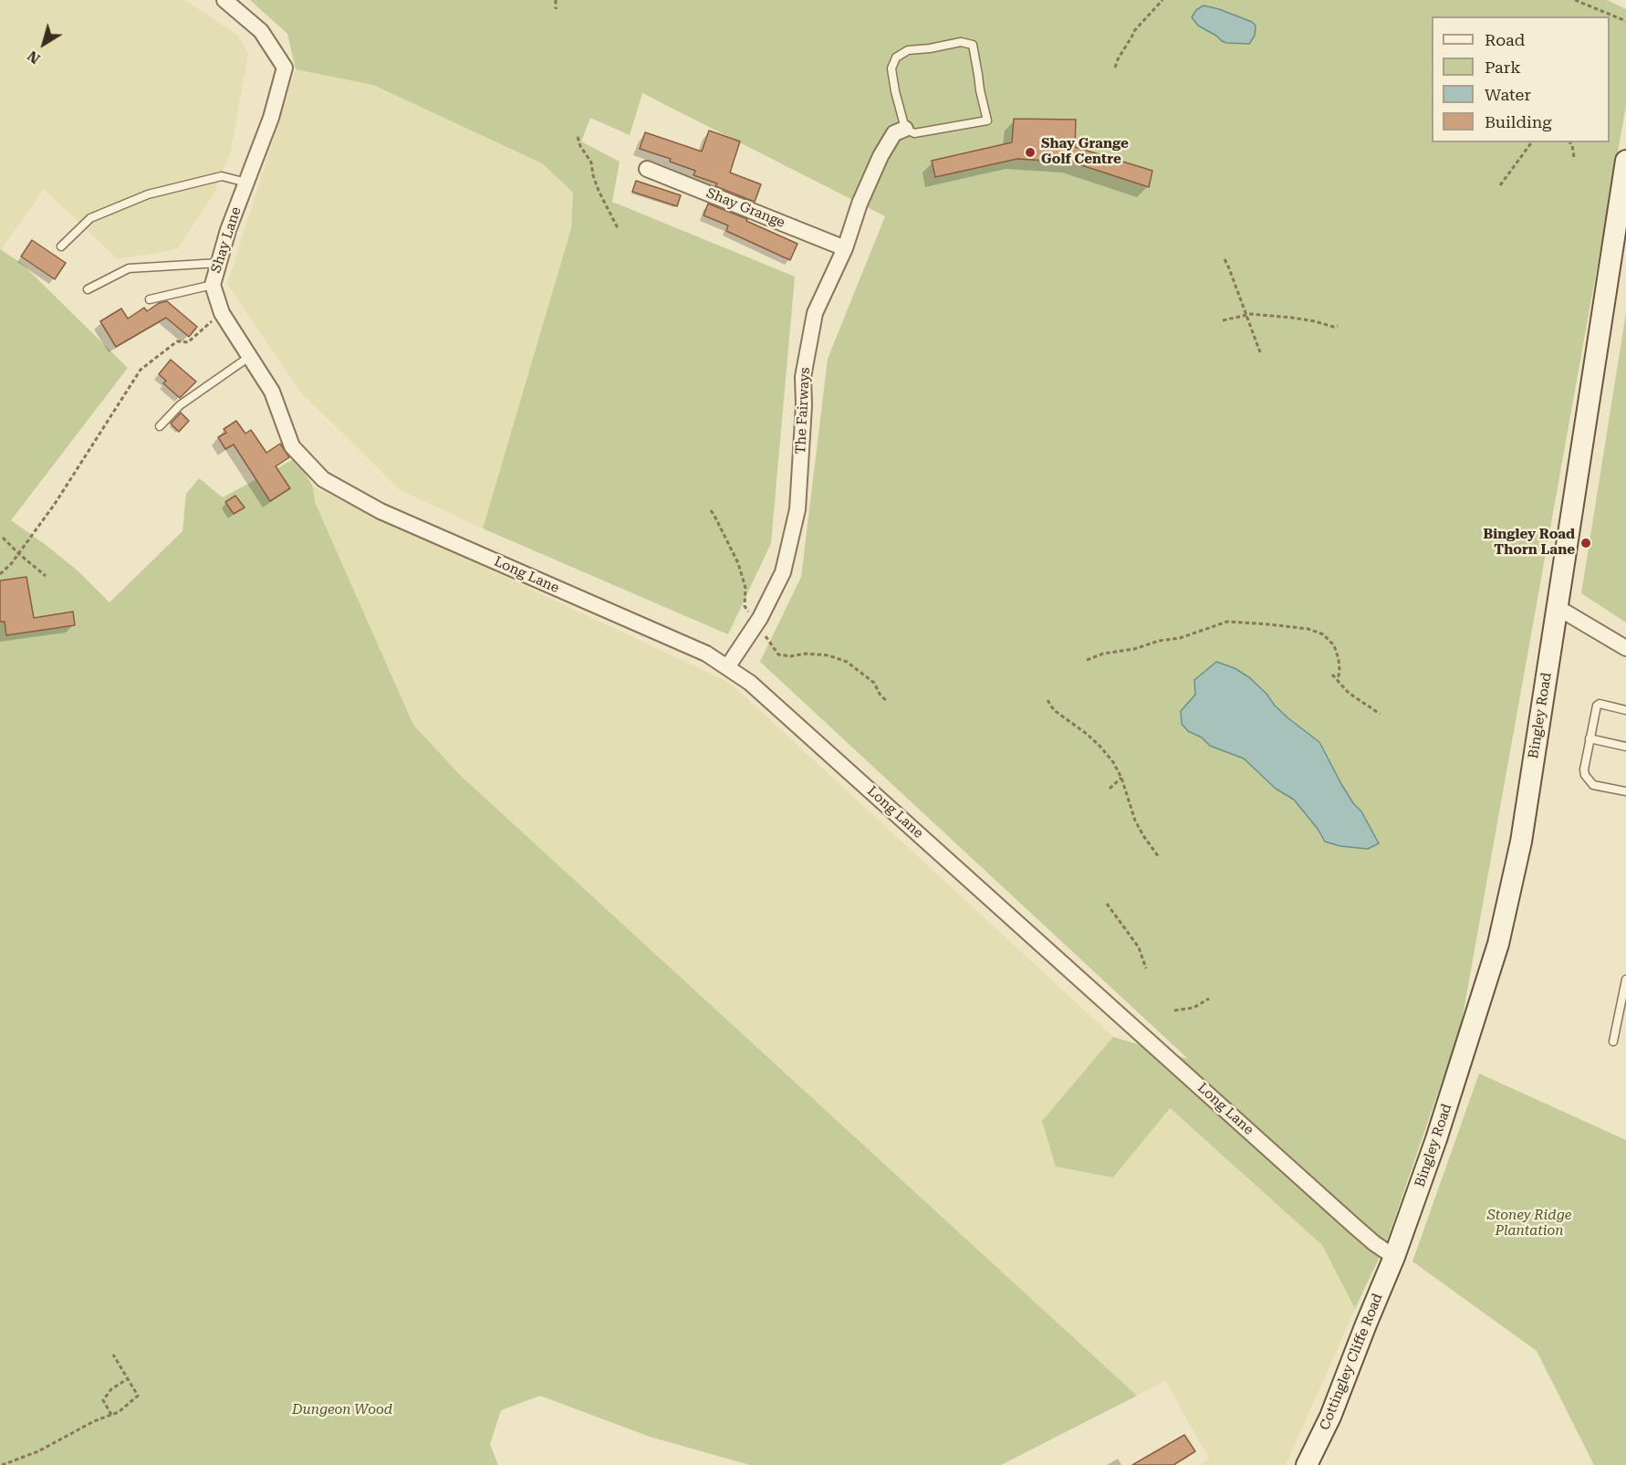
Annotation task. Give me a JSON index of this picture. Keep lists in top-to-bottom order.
{
  "streets": {
    "main road": ["Bingley Road", "Cottingley Cliffe Road"],
    "street": [
      "Shay Grange",
      "Shay Lane",
      "The Fairways",
      "Long Lane"
    ]
  },
  "crossings": [
    ["Shay Grange", "The Fairways"],
    ["Shay Lane", "Long Lane"],
    ["The Fairways", "Long Lane"],
    ["Long Lane", "Bingley Road"],
    ["Long Lane", "Cottingley Cliffe Road"],
    ["Bingley Road", "Cottingley Cliffe Road"]
  ],
  "parks": ["Stoney Ridge Plantation", "Dungeon Wood"],
  "places": ["Shay Grange Golf Centre", "Bingley Road Thorn Lane"],
  "legend": [
    "Road",
    "Park",
    "Water",
    "Building"
  ],
  "north": "bottom left"
}
